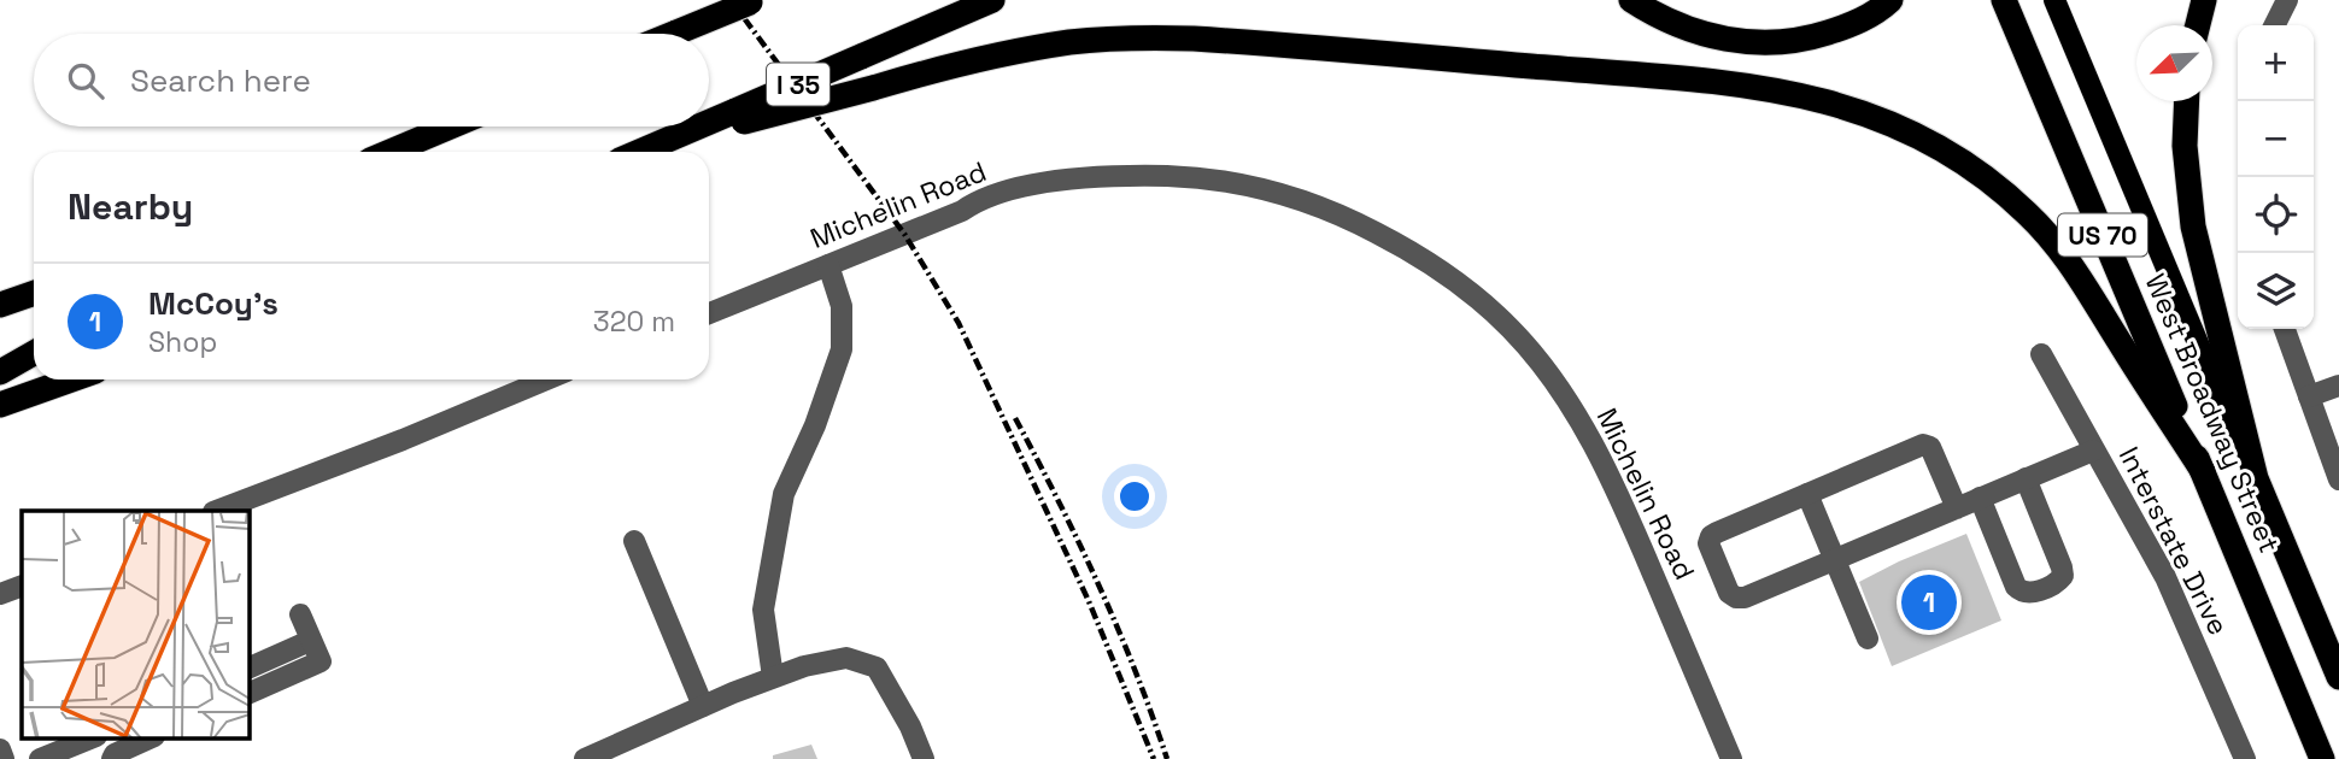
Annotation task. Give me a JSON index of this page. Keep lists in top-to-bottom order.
{
  "streets": {
    "highway": ["I 35", "US 70", "West Broadway Street"],
    "street": ["Michelin Road", "Interstate Drive"]
  },
  "north": "bottom left",
  "page": {
    "map_buttons": ["+", "−"],
    "search": "Search here",
    "heading": "Nearby",
    "list": [
      {
        "mark": "1",
        "name": "McCoy's",
        "note": "Shop",
        "value": "320 m"
      }
    ],
    "pins": "1"
  }
}
